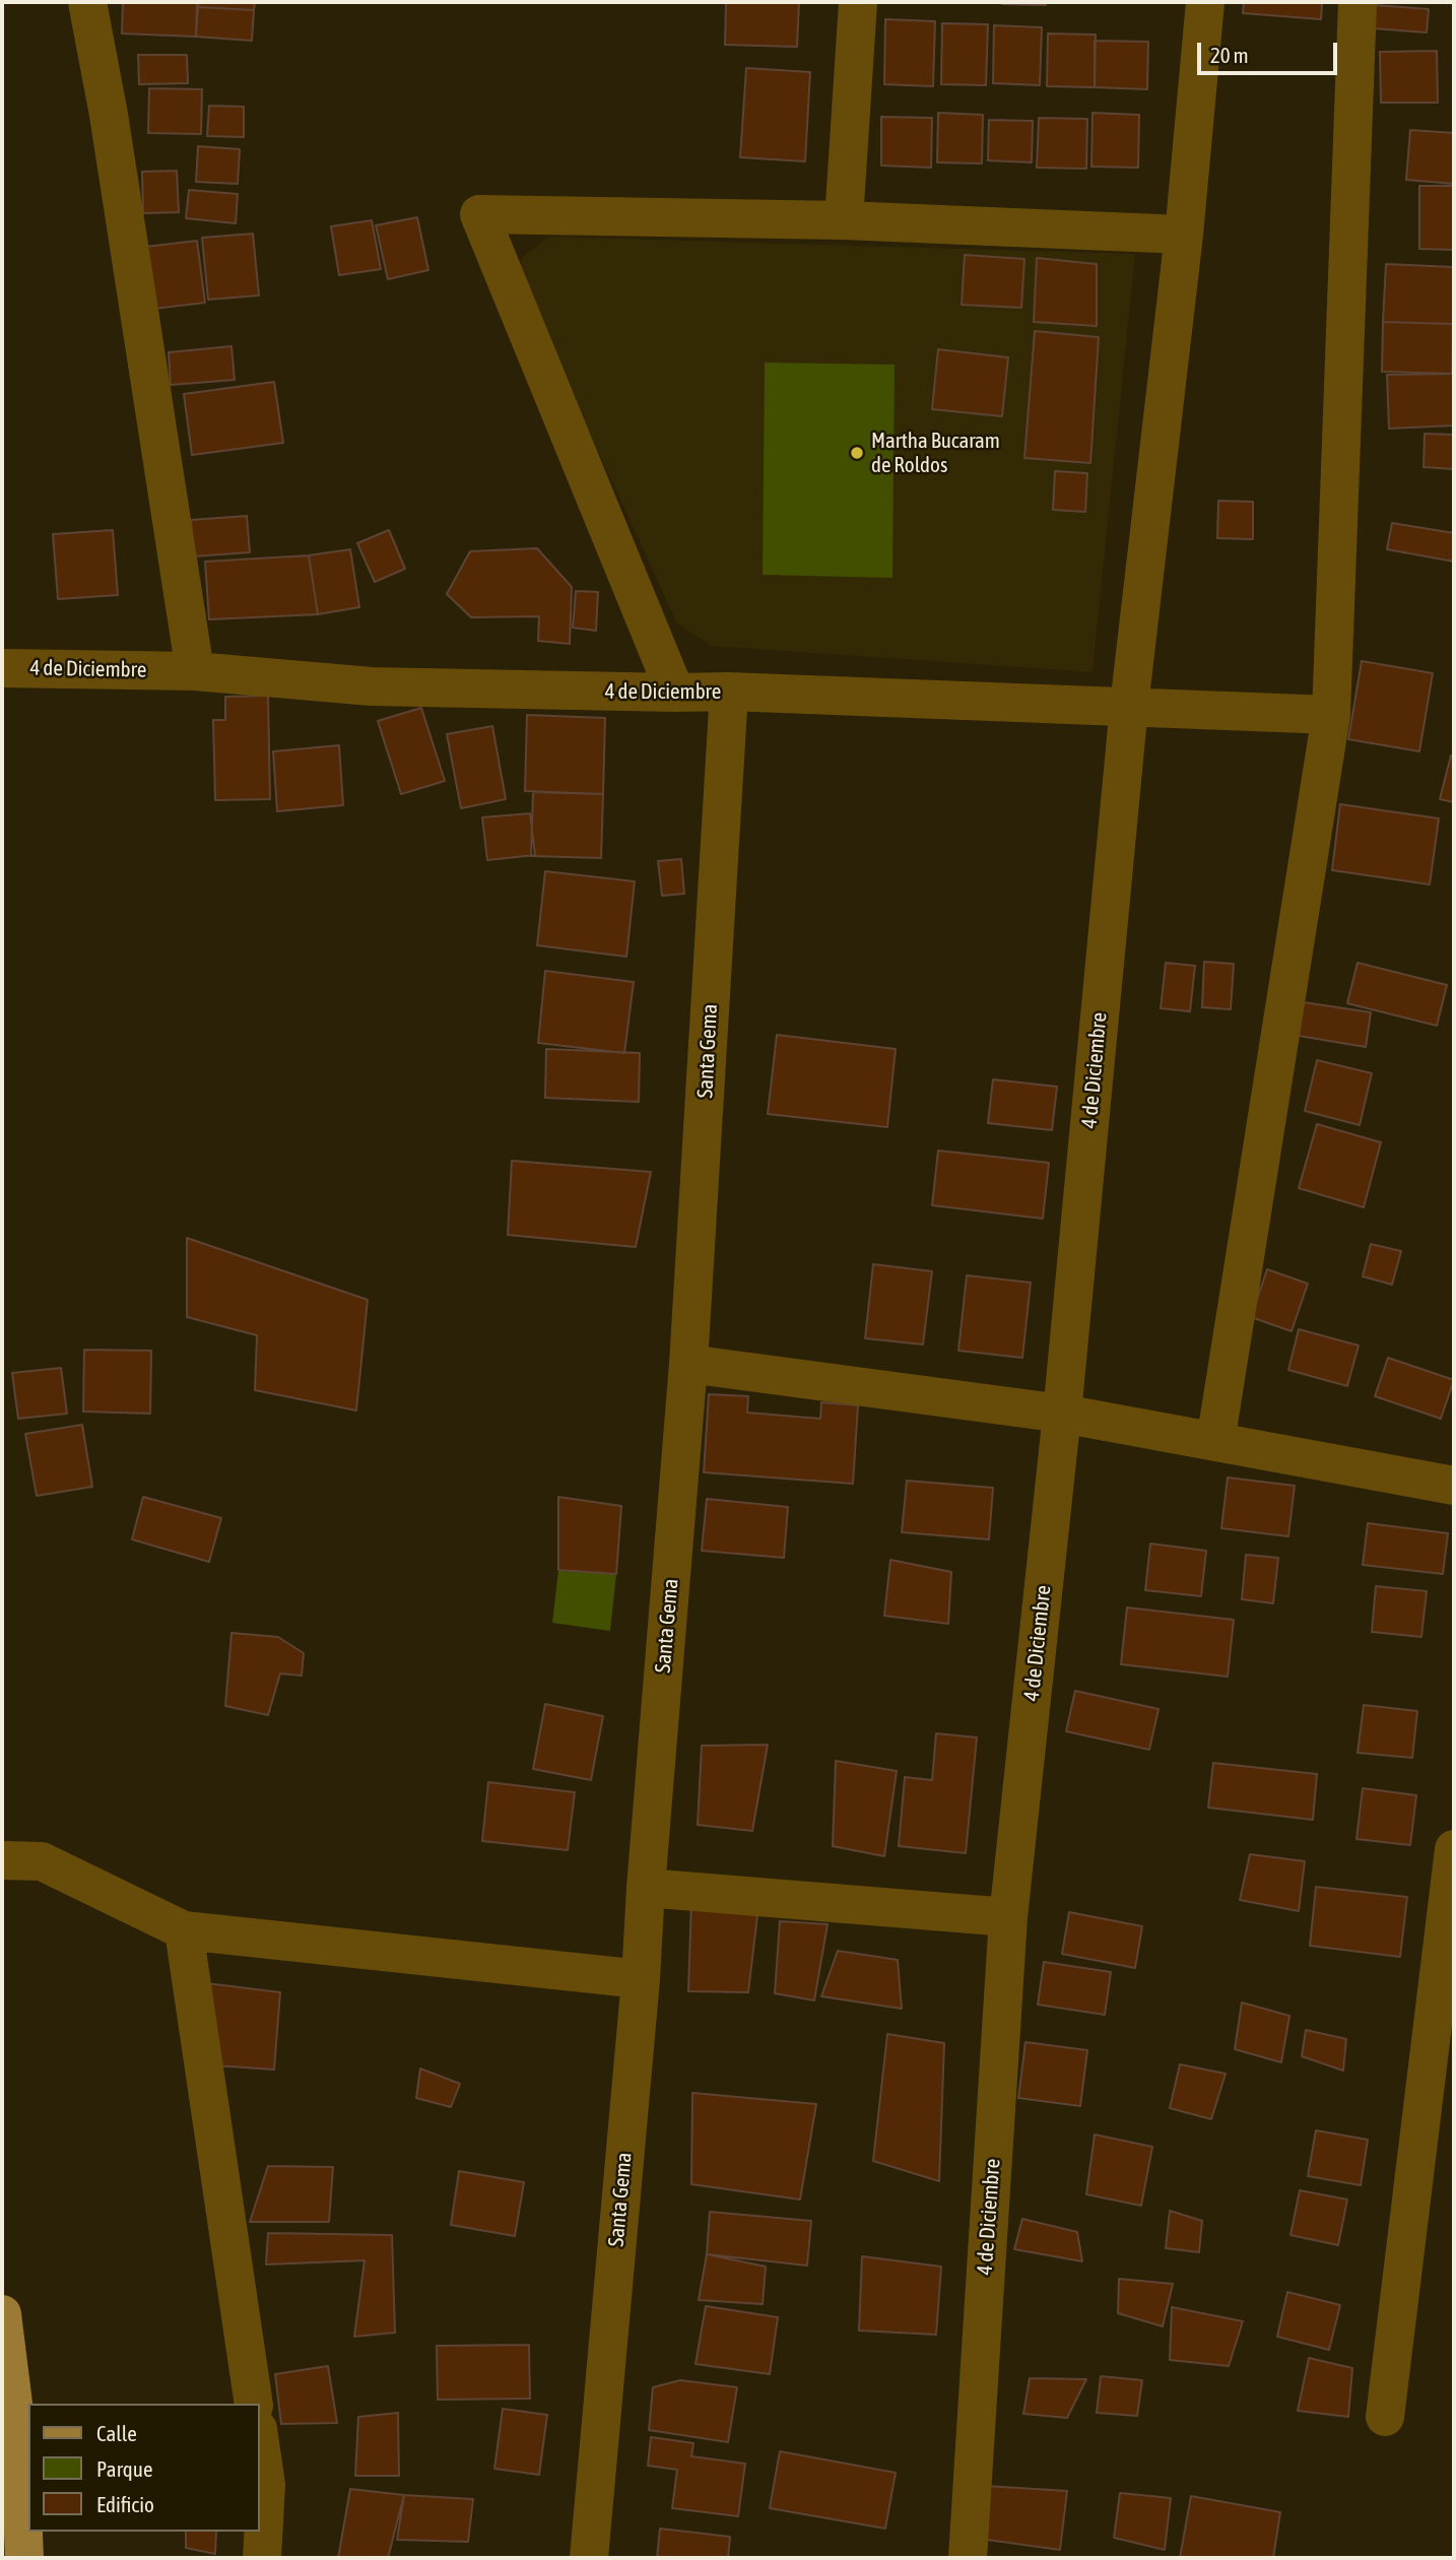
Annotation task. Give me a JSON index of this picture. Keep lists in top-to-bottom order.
{
  "streets": {
    "street": ["4 de Diciembre", "Santa Gema"]
  },
  "crossings": [
    ["4 de Diciembre", "Santa Gema"]
  ],
  "places": ["Martha Bucaram de Roldos"],
  "legend": ["Calle", "Parque", "Edificio"],
  "scale_bar": "20 m"
}
